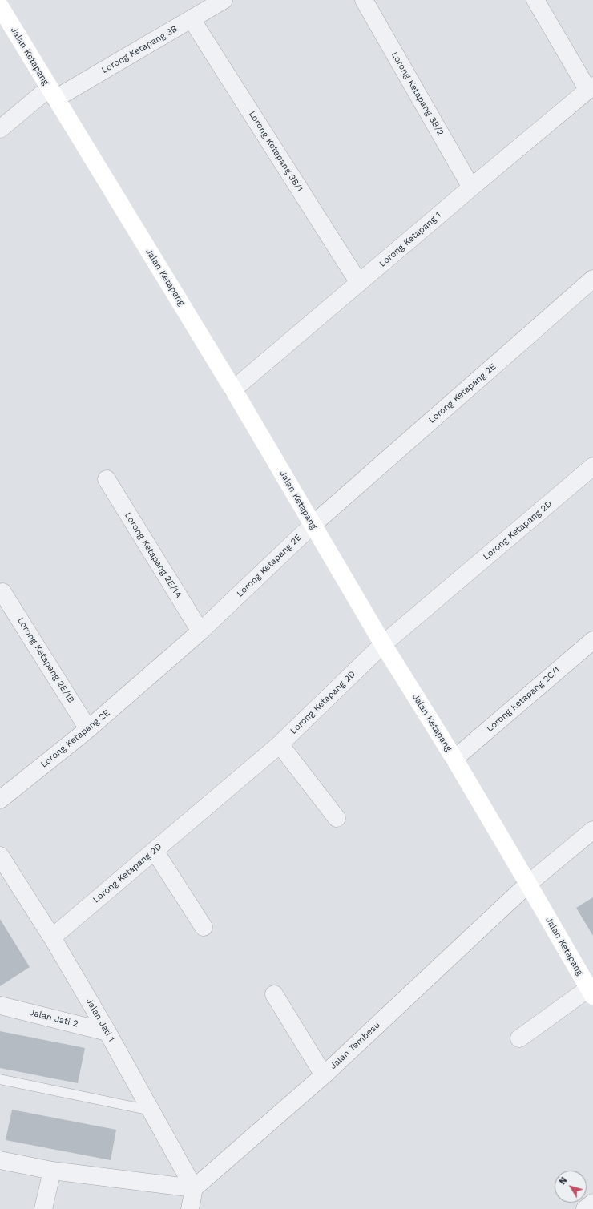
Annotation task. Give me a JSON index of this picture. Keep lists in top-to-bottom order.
{
  "streets": {
    "street": [
      "Lorong Ketapang 3B",
      "Jalan Ketapang",
      "Lorong Ketapang 3B/2",
      "Lorong Ketapang 3B/1",
      "Lorong Ketapang 1",
      "Lorong Ketapang 2E",
      "Lorong Ketapang 2D",
      "Lorong Ketapang 2E/1A",
      "Lorong Ketapang 2E/1B",
      "Lorong Ketapang 2C/1",
      "Jalan Jati 2",
      "Jalan Jati 1",
      "Jalan Tembesu"
    ]
  },
  "crossings": [
    ["Lorong Ketapang 3B", "Jalan Ketapang"],
    ["Lorong Ketapang 3B", "Lorong Ketapang 3B/1"],
    ["Jalan Ketapang", "Lorong Ketapang 1"],
    ["Jalan Ketapang", "Lorong Ketapang 2E"],
    ["Jalan Ketapang", "Lorong Ketapang 2D"],
    ["Jalan Ketapang", "Lorong Ketapang 2C/1"],
    ["Jalan Ketapang", "Jalan Tembesu"],
    ["Lorong Ketapang 3B/2", "Lorong Ketapang 1"],
    ["Lorong Ketapang 3B/1", "Lorong Ketapang 1"],
    ["Lorong Ketapang 2E", "Lorong Ketapang 2E/1A"],
    ["Lorong Ketapang 2E", "Lorong Ketapang 2E/1B"],
    ["Lorong Ketapang 2D", "Jalan Jati 1"],
    ["Jalan Jati 2", "Jalan Jati 1"],
    ["Jalan Jati 1", "Jalan Tembesu"]
  ],
  "north": "top left"
}
